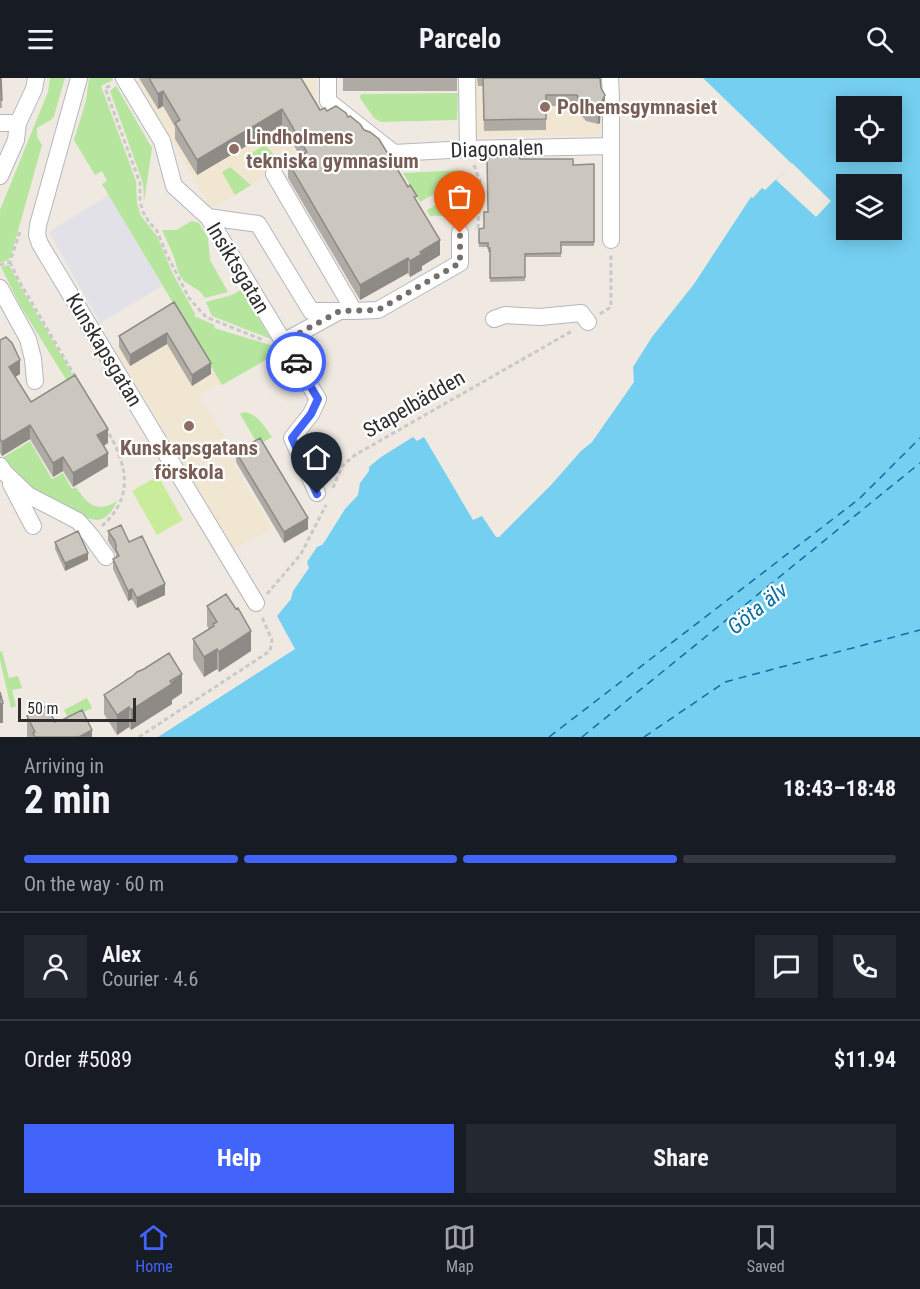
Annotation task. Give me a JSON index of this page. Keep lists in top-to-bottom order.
{
  "streets": {
    "street": ["Diagonalen", "Insiktsgatan", "Kunskapsgatan"],
    "path": ["Stapelbädden"]
  },
  "crossings": [
    ["Insiktsgatan", "Stapelbädden"],
    ["Kunskapsgatan", "Stapelbädden"]
  ],
  "water": ["Göta älv"],
  "places": ["Polhemsgymnasiet", "Lindholmens tekniska gymnasium", "Kunskapsgatans förskola"],
  "scale_bar": "50 m",
  "page": {
    "header": "Parcelo",
    "scale": "50 m",
    "heading": ["2 min", "Arriving in", "18:43–18:48"],
    "panel": [
      "Alex",
      "Courier · 4.6",
      "Order #5089",
      "$11.94"
    ],
    "bar": "On the way · 60 m",
    "buttons": ["Help", "Share"],
    "tabs": ["Home", "Map", "Saved"]
  }
}
